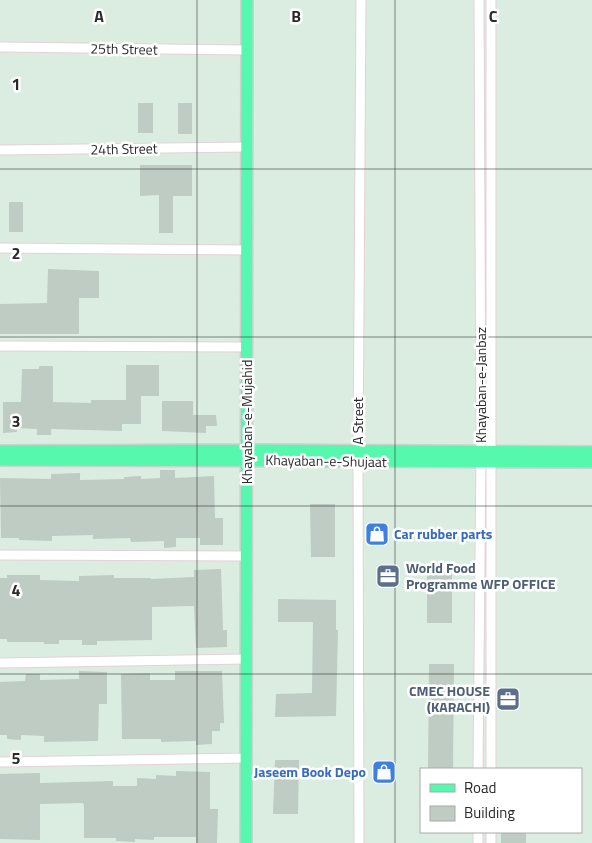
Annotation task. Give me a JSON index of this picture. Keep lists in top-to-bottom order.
{
  "streets": {
    "main road": ["Khayaban-e-Mujahid", "Khayaban-e-Shujaat"],
    "street": [
      "25th Street",
      "24th Street",
      "Khayaban-e-Janbaz",
      "A Street"
    ]
  },
  "crossings": [
    ["25th Street", "Khayaban-e-Mujahid"],
    ["24th Street", "Khayaban-e-Mujahid"],
    ["Khayaban-e-Janbaz", "Khayaban-e-Shujaat"],
    ["A Street", "Khayaban-e-Shujaat"],
    ["Khayaban-e-Mujahid", "Khayaban-e-Shujaat"]
  ],
  "places": {
    "shop": ["Car rubber parts", "Jaseem Book Depo"],
    "office": ["World Food Programme WFP OFFICE", "CMEC HOUSE (KARACHI)"]
  },
  "legend": ["Road", "Building"],
  "grid": {
    "columns": ["A", "B", "C"],
    "rows": [
      "1",
      "2",
      "3",
      "4",
      "5"
    ]
  }
}
